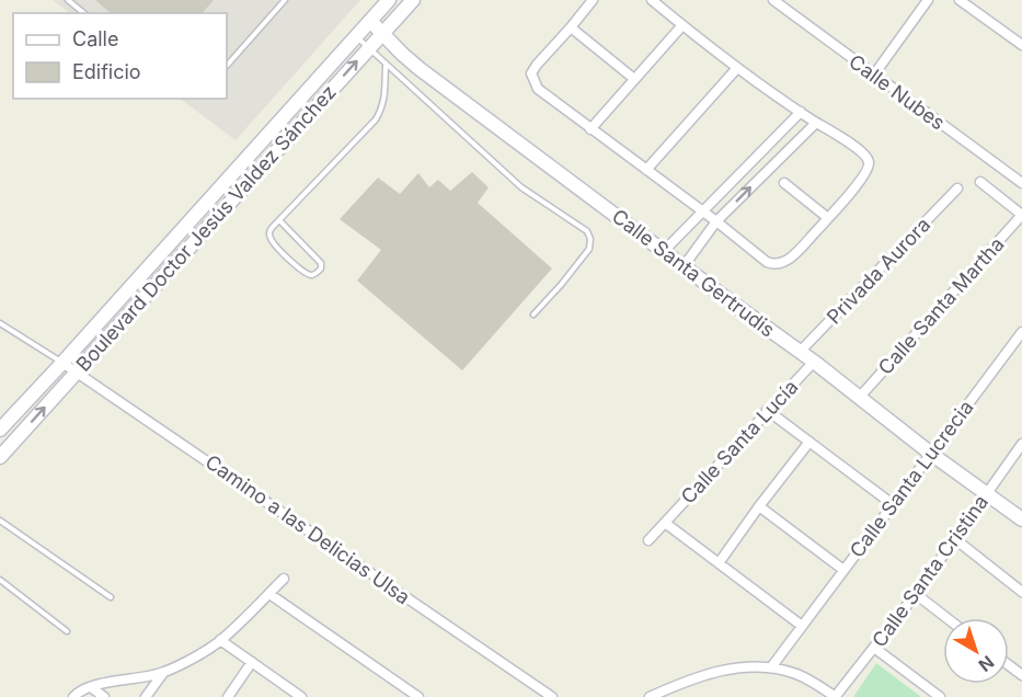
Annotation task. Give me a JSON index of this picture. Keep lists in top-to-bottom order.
{
  "streets": {
    "main road": ["Boulevard Doctor Jesús Valdez Sánchez", "Calle Santa Gertrudis"],
    "street": [
      "Calle Nubes",
      "Privada Aurora",
      "Calle Santa Martha",
      "Calle Santa Lucía",
      "Calle Santa Lucrecia",
      "Camino a las Delicias Ulsa",
      "Calle Santa Cristina"
    ]
  },
  "crossings": [
    ["Boulevard Doctor Jesús Valdez Sánchez", "Calle Santa Gertrudis"],
    ["Boulevard Doctor Jesús Valdez Sánchez", "Camino a las Delicias Ulsa"],
    ["Privada Aurora", "Calle Santa Gertrudis"],
    ["Calle Santa Gertrudis", "Calle Santa Martha"],
    ["Calle Santa Gertrudis", "Calle Santa Lucía"],
    ["Calle Santa Gertrudis", "Calle Santa Lucrecia"],
    ["Calle Santa Gertrudis", "Calle Santa Cristina"]
  ],
  "legend": ["Calle", "Edificio"],
  "north": "bottom right"
}
